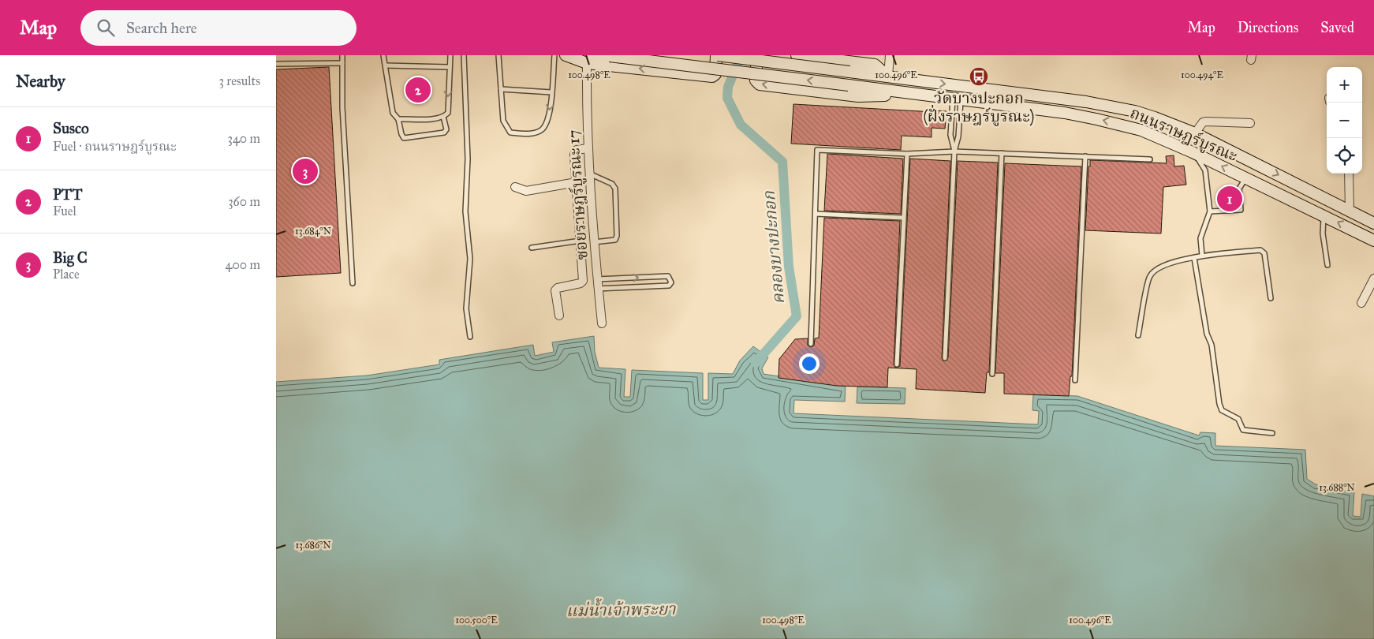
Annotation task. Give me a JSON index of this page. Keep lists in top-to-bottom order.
{
  "streets": {
    "main road": ["ถนนราษฎร์บูรณะ"],
    "street": ["ซอยราษฎร์บูรณะ 17"]
  },
  "crossings": [
    ["ถนนราษฎร์บูรณะ", "ซอยราษฎร์บูรณะ 17"]
  ],
  "water": ["คลองบางปะกอก", "แม่น้ำเจ้าพระยา"],
  "places": {
    "bus stop": ["วัดบางปะกอก (ฝั่งราษฎร์บูรณะ)"]
  },
  "page": {
    "header": "Map",
    "search": "Search here",
    "nav": ["Map", "Directions", "Saved"],
    "heading": ["Nearby", "3 results"],
    "map_buttons": ["+", "−"],
    "pins": ["2", "3", "1"],
    "list": [
      {
        "mark": "1",
        "name": "Susco",
        "note": "Fuel · ถนนราษฎร์บูรณะ",
        "value": "340 m"
      },
      {
        "mark": "2",
        "name": "PTT",
        "note": "Fuel",
        "value": "360 m"
      },
      {
        "mark": "3",
        "name": "Big C",
        "note": "Place",
        "value": "400 m"
      }
    ]
  },
  "coordinates": [
    "100.498°E",
    "100.496°E",
    "100.494°E",
    "13.684°N",
    "13.688°N",
    "13.686°N",
    "100.500°E"
  ]
}
